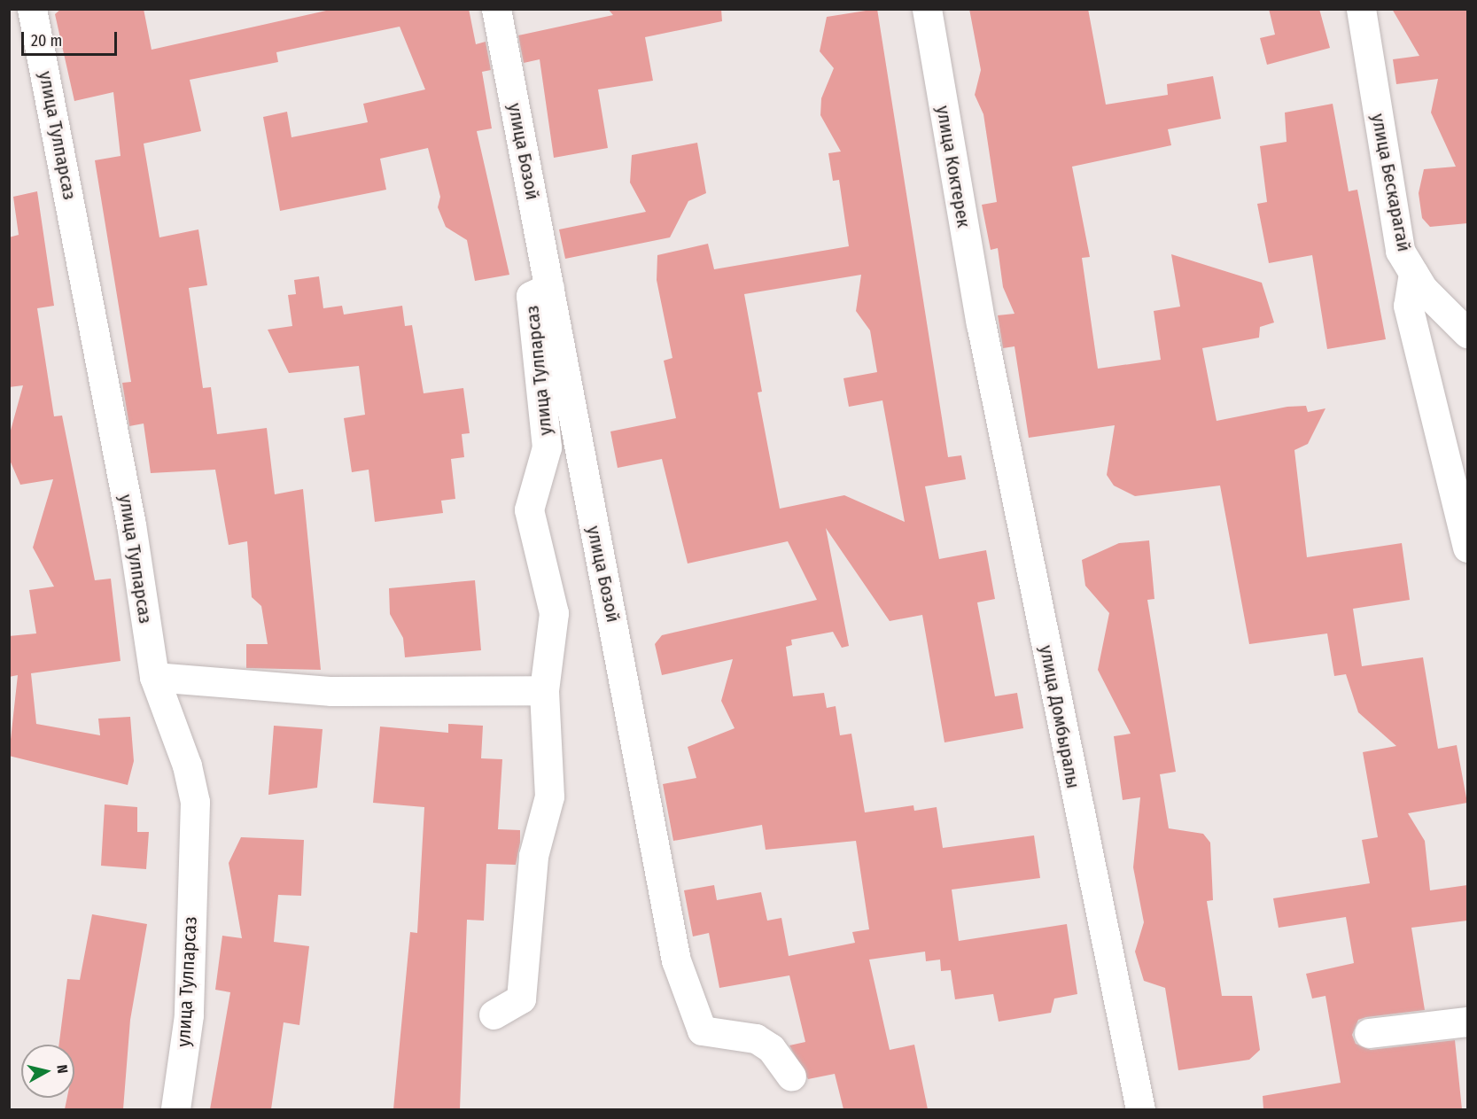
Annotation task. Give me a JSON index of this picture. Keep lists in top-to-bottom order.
{
  "streets": {
    "street": [
      "улица Тулпарсаз",
      "улица Бозой",
      "улица Коктерек",
      "улица Бескарагай",
      "улица Домбыралы"
    ]
  },
  "crossings": [
    ["улица Тулпарсаз", "улица Бозой"],
    ["улица Коктерек", "улица Домбыралы"]
  ],
  "scale_bar": "20 m",
  "north": "right"
}
